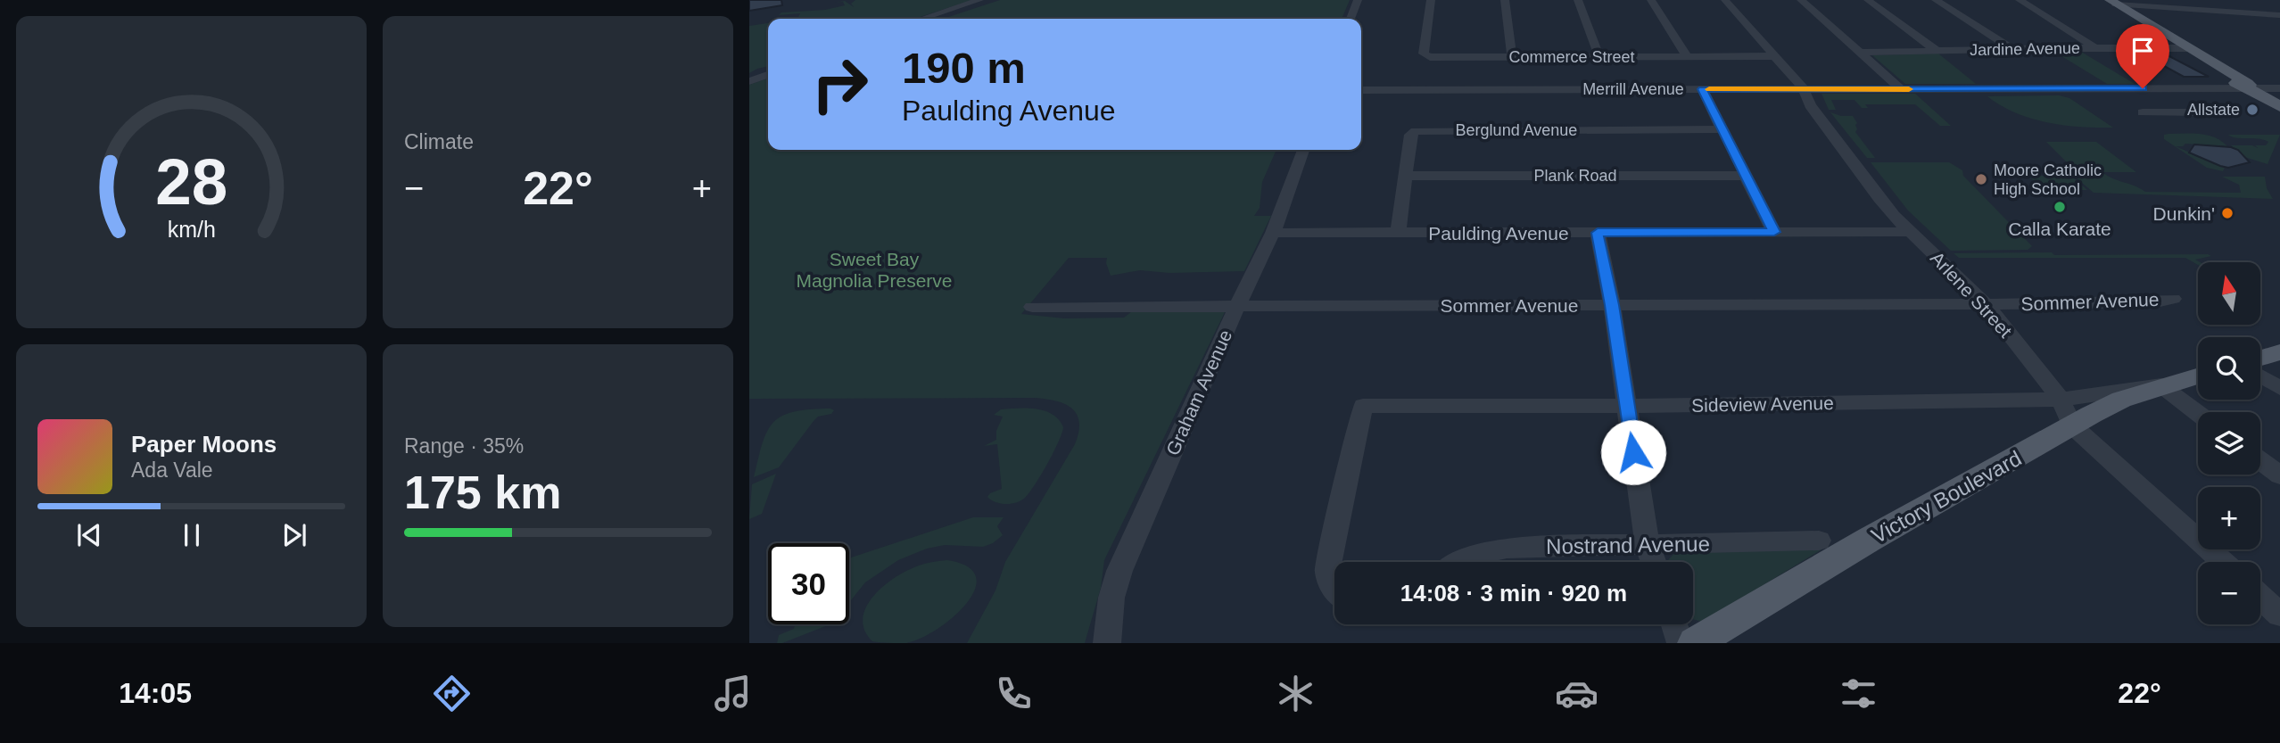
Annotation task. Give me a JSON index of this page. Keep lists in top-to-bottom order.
{
  "streets": {
    "main road": ["Victory Boulevard"],
    "street": [
      "Jardine Avenue",
      "Commerce Street",
      "Merrill Avenue",
      "Berglund Avenue",
      "Plank Road",
      "Paulding Avenue",
      "Arlene Street",
      "Sommer Avenue",
      "Graham Avenue",
      "Sideview Avenue",
      "Nostrand Avenue"
    ]
  },
  "crossings": [
    ["Commerce Street", "Arlene Street"],
    ["Merrill Avenue", "Arlene Street"],
    ["Berglund Avenue", "Plank Road"],
    ["Berglund Avenue", "Paulding Avenue"],
    ["Paulding Avenue", "Arlene Street"],
    ["Paulding Avenue", "Graham Avenue"],
    ["Arlene Street", "Sommer Avenue"],
    ["Arlene Street", "Sideview Avenue"],
    ["Arlene Street", "Victory Boulevard"],
    ["Sommer Avenue", "Graham Avenue"],
    ["Sideview Avenue", "Victory Boulevard"]
  ],
  "parks": ["Sweet Bay Magnolia Preserve"],
  "places": [
    "Allstate",
    "Moore Catholic High School",
    "Calla Karate",
    "Dunkin'"
  ],
  "north": "top",
  "page": {
    "tile": [
      "Climate",
      ["Range · 35%", "175 km"]
    ],
    "turn": ["190 m", "Paulding Avenue"],
    "heat": ["−", "22°", "+"],
    "map_buttons": ["+", "−"],
    "song": ["Paper Moons", "Ada Vale"],
    "limit": "30",
    "trip": "14:08 · 3 min · 920 m",
    "tabs": ["14:05", "22°"],
    "gauge": ["28", "km/h"]
  }
}
